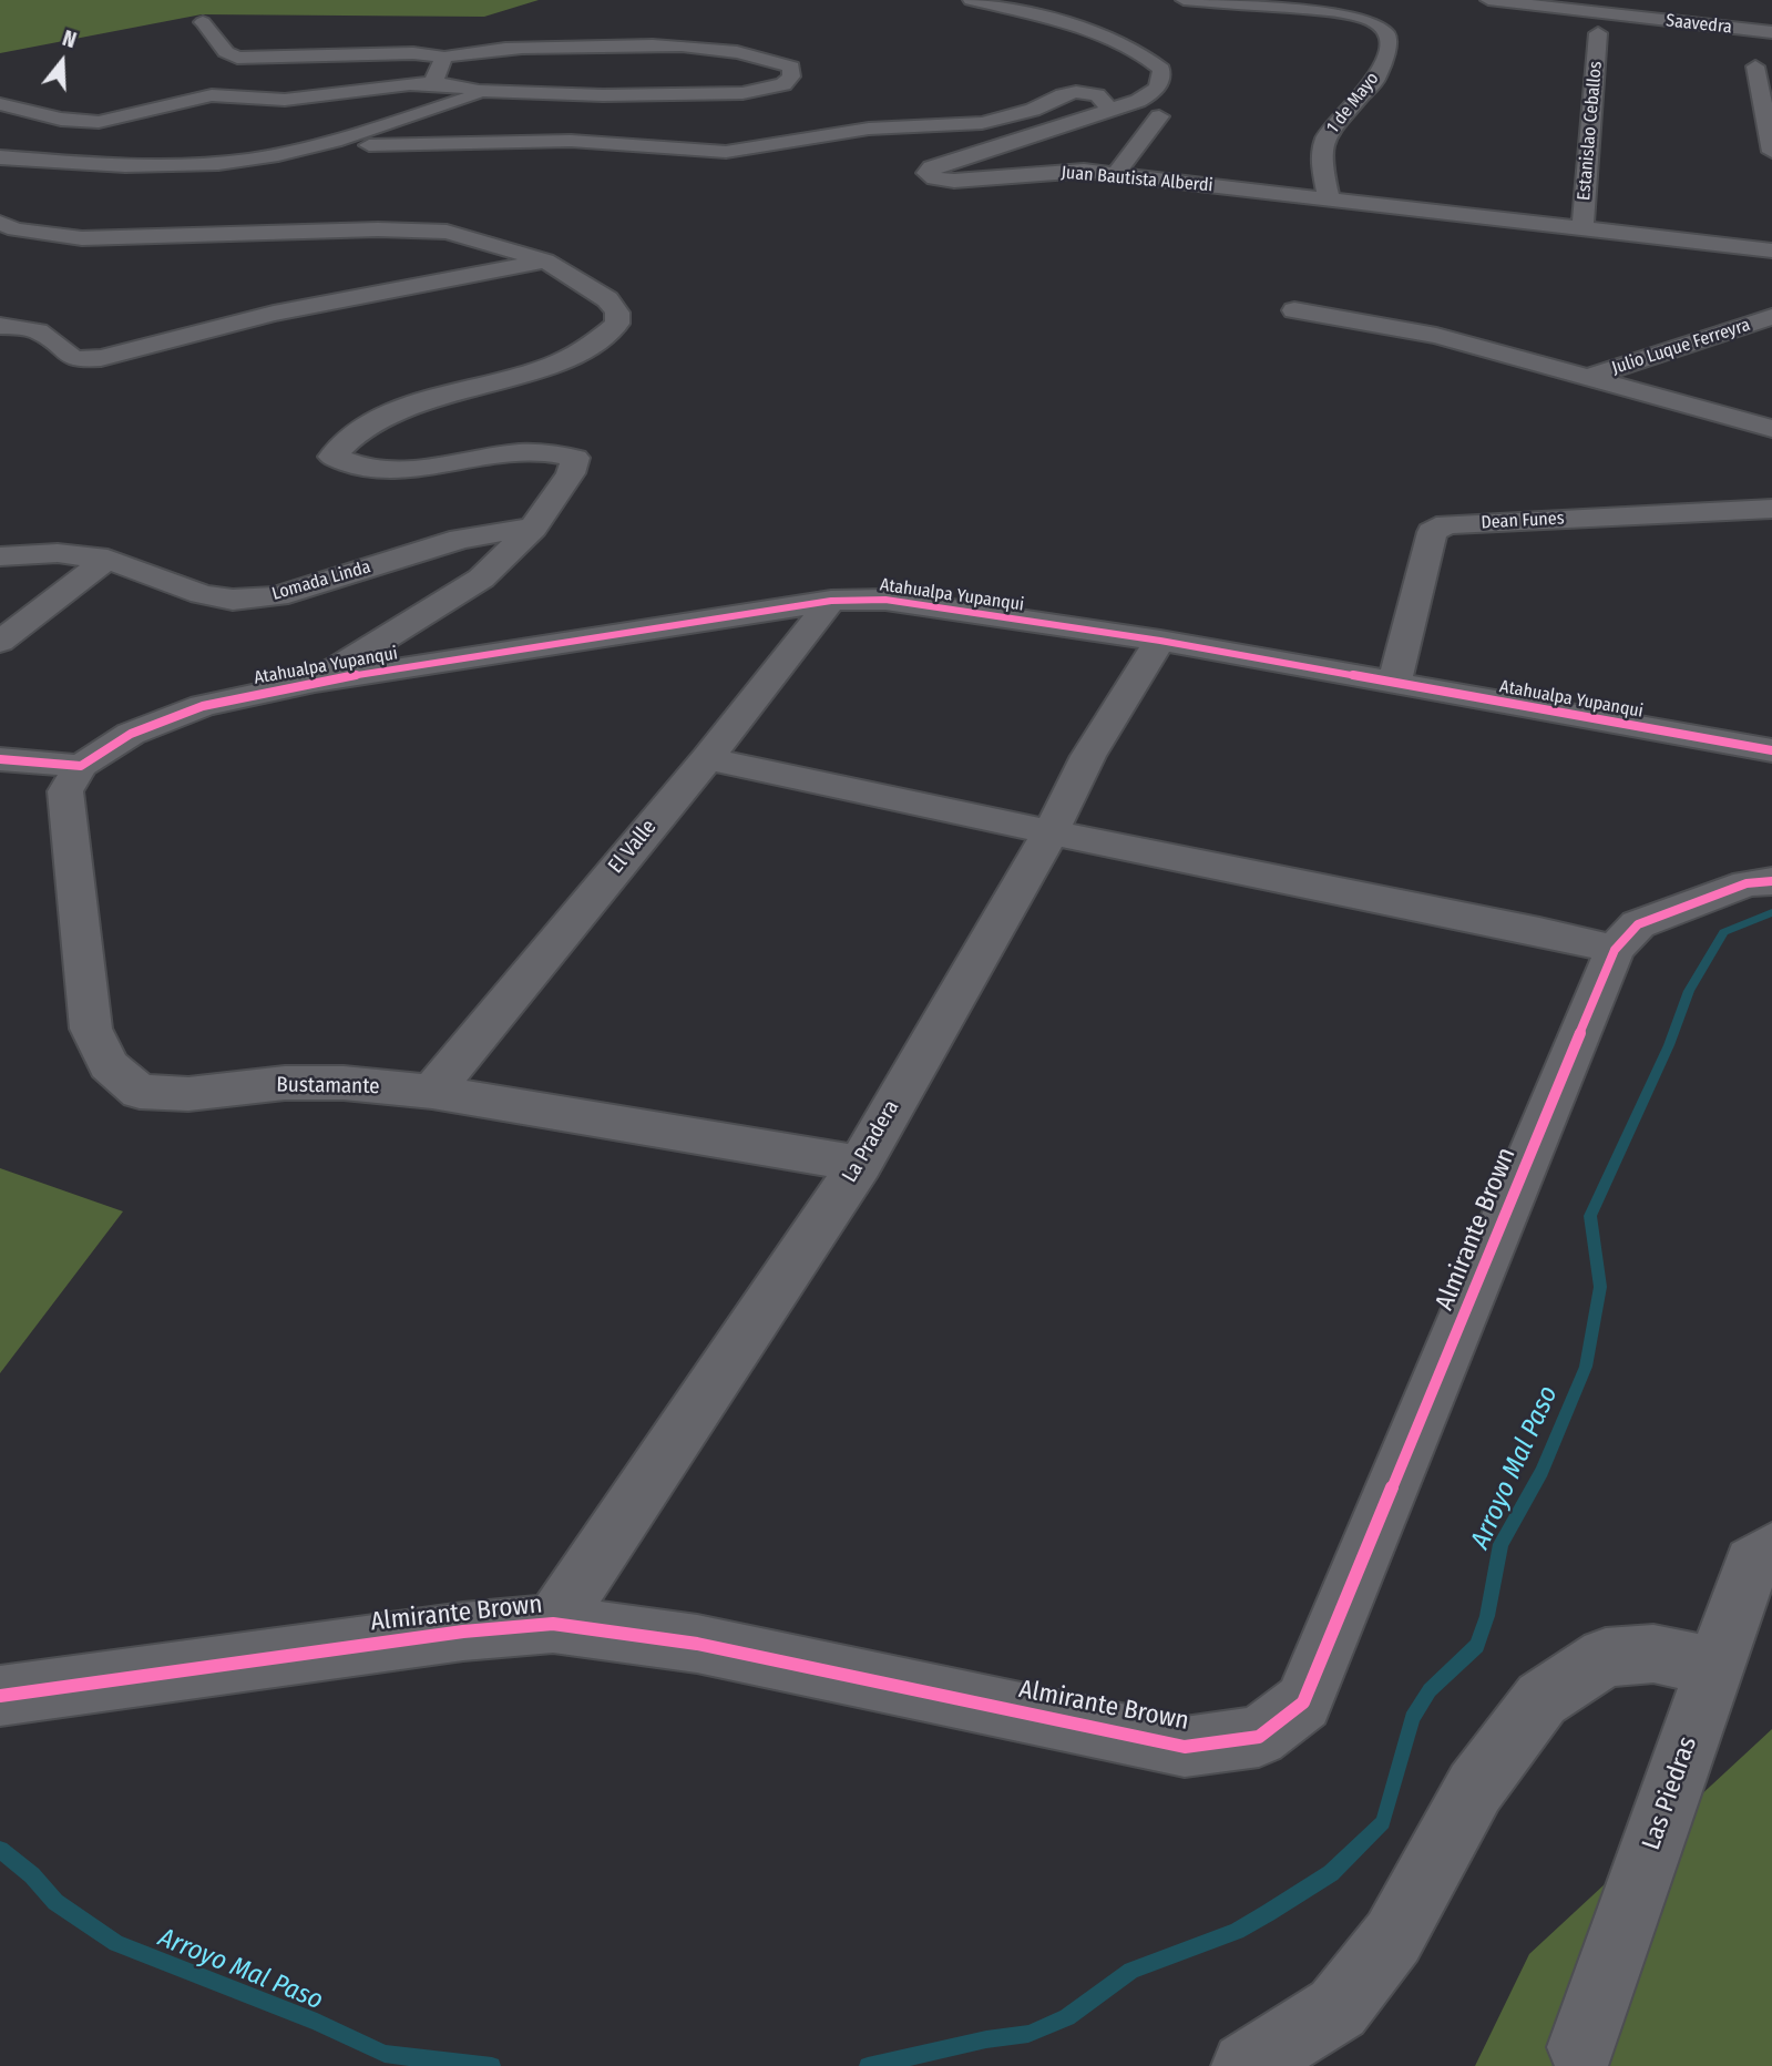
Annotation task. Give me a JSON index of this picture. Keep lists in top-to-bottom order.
{
  "streets": {
    "street": [
      "Saavedra",
      "1 de Mayo",
      "Estanislao Ceballos",
      "Juan Bautista Alberdi",
      "Julio Luque Ferreyra",
      "Dean Funes",
      "Lomada Linda",
      "Atahualpa Yupanqui",
      "El Valle",
      "Bustamante",
      "La Pradera",
      "Almirante Brown",
      "Las Piedras"
    ]
  },
  "crossings": [
    ["1 de Mayo", "Juan Bautista Alberdi"],
    ["Estanislao Ceballos", "Juan Bautista Alberdi"],
    ["Dean Funes", "Atahualpa Yupanqui"],
    ["Lomada Linda", "Atahualpa Yupanqui"],
    ["Atahualpa Yupanqui", "El Valle"],
    ["Atahualpa Yupanqui", "Bustamante"],
    ["Atahualpa Yupanqui", "La Pradera"],
    ["El Valle", "Bustamante"],
    ["Bustamante", "La Pradera"],
    ["La Pradera", "Almirante Brown"]
  ],
  "water": ["Arroyo Mal Paso"],
  "north": "top"
}
